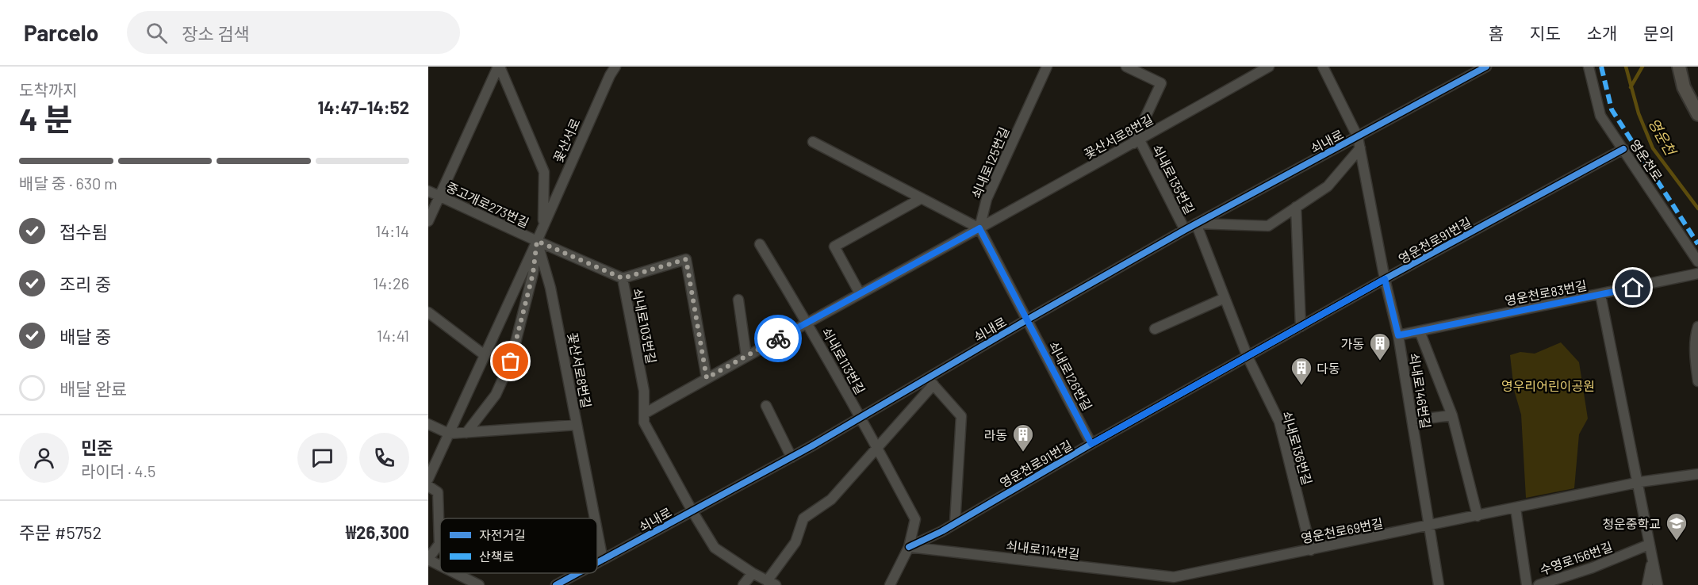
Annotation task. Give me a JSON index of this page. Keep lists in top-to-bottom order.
{
  "streets": {
    "street": [
      "꽃산서로8번길",
      "꽃산서로",
      "쇠내로",
      "영운천로",
      "쇠내로125번길",
      "쇠내로135번길",
      "중고개로273번길",
      "영운천로91번길",
      "영운천로83번길",
      "쇠내로103번길",
      "쇠내로113번길",
      "쇠내로126번길",
      "쇠내로146번길",
      "쇠내로136번길",
      "영운천로69번길",
      "쇠내로114번길",
      "수영로156번길"
    ]
  },
  "crossings": [
    ["꽃산서로8번길", "꽃산서로"],
    ["꽃산서로8번길", "쇠내로125번길"],
    ["꽃산서로8번길", "쇠내로135번길"],
    ["꽃산서로8번길", "중고개로273번길"],
    ["꽃산서로8번길", "쇠내로103번길"],
    ["꽃산서로8번길", "쇠내로113번길"],
    ["꽃산서로", "중고개로273번길"],
    ["꽃산서로", "쇠내로103번길"],
    ["쇠내로", "쇠내로135번길"],
    ["쇠내로", "쇠내로103번길"],
    ["쇠내로", "쇠내로113번길"],
    ["쇠내로", "쇠내로126번길"],
    ["쇠내로", "쇠내로146번길"],
    ["쇠내로", "쇠내로136번길"],
    ["영운천로", "영운천로91번길"],
    ["중고개로273번길", "쇠내로103번길"],
    ["영운천로91번길", "쇠내로113번길"],
    ["영운천로91번길", "쇠내로126번길"],
    ["영운천로91번길", "쇠내로146번길"],
    ["영운천로91번길", "쇠내로136번길"],
    ["영운천로91번길", "쇠내로114번길"],
    ["영운천로83번길", "쇠내로146번길"],
    ["쇠내로113번길", "쇠내로114번길"],
    ["쇠내로146번길", "영운천로69번길"],
    ["쇠내로136번길", "영운천로69번길"],
    ["영운천로69번길", "쇠내로114번길"]
  ],
  "water": ["영운천"],
  "parks": ["영우리어린이공원"],
  "places": {
    "building": ["가동", "다동", "라동"],
    "school or university": ["청운중학교"]
  },
  "legend": ["자전거길", "산책로"],
  "page": {
    "header": "Parcelo",
    "search": "장소 검색",
    "nav": [
      "홈",
      "지도",
      "소개",
      "문의"
    ],
    "heading": ["4 분", "도착까지", "14:47–14:52"],
    "panel": [
      "민준",
      "라이더 · 4.5",
      "주문 #5752",
      "₩26,300"
    ],
    "bar": "배달 중 · 630 m",
    "list": [
      ["접수됨", "14:14"],
      ["조리 중", "14:26"],
      ["배달 중", "14:41"],
      "배달 완료"
    ]
  }
}
